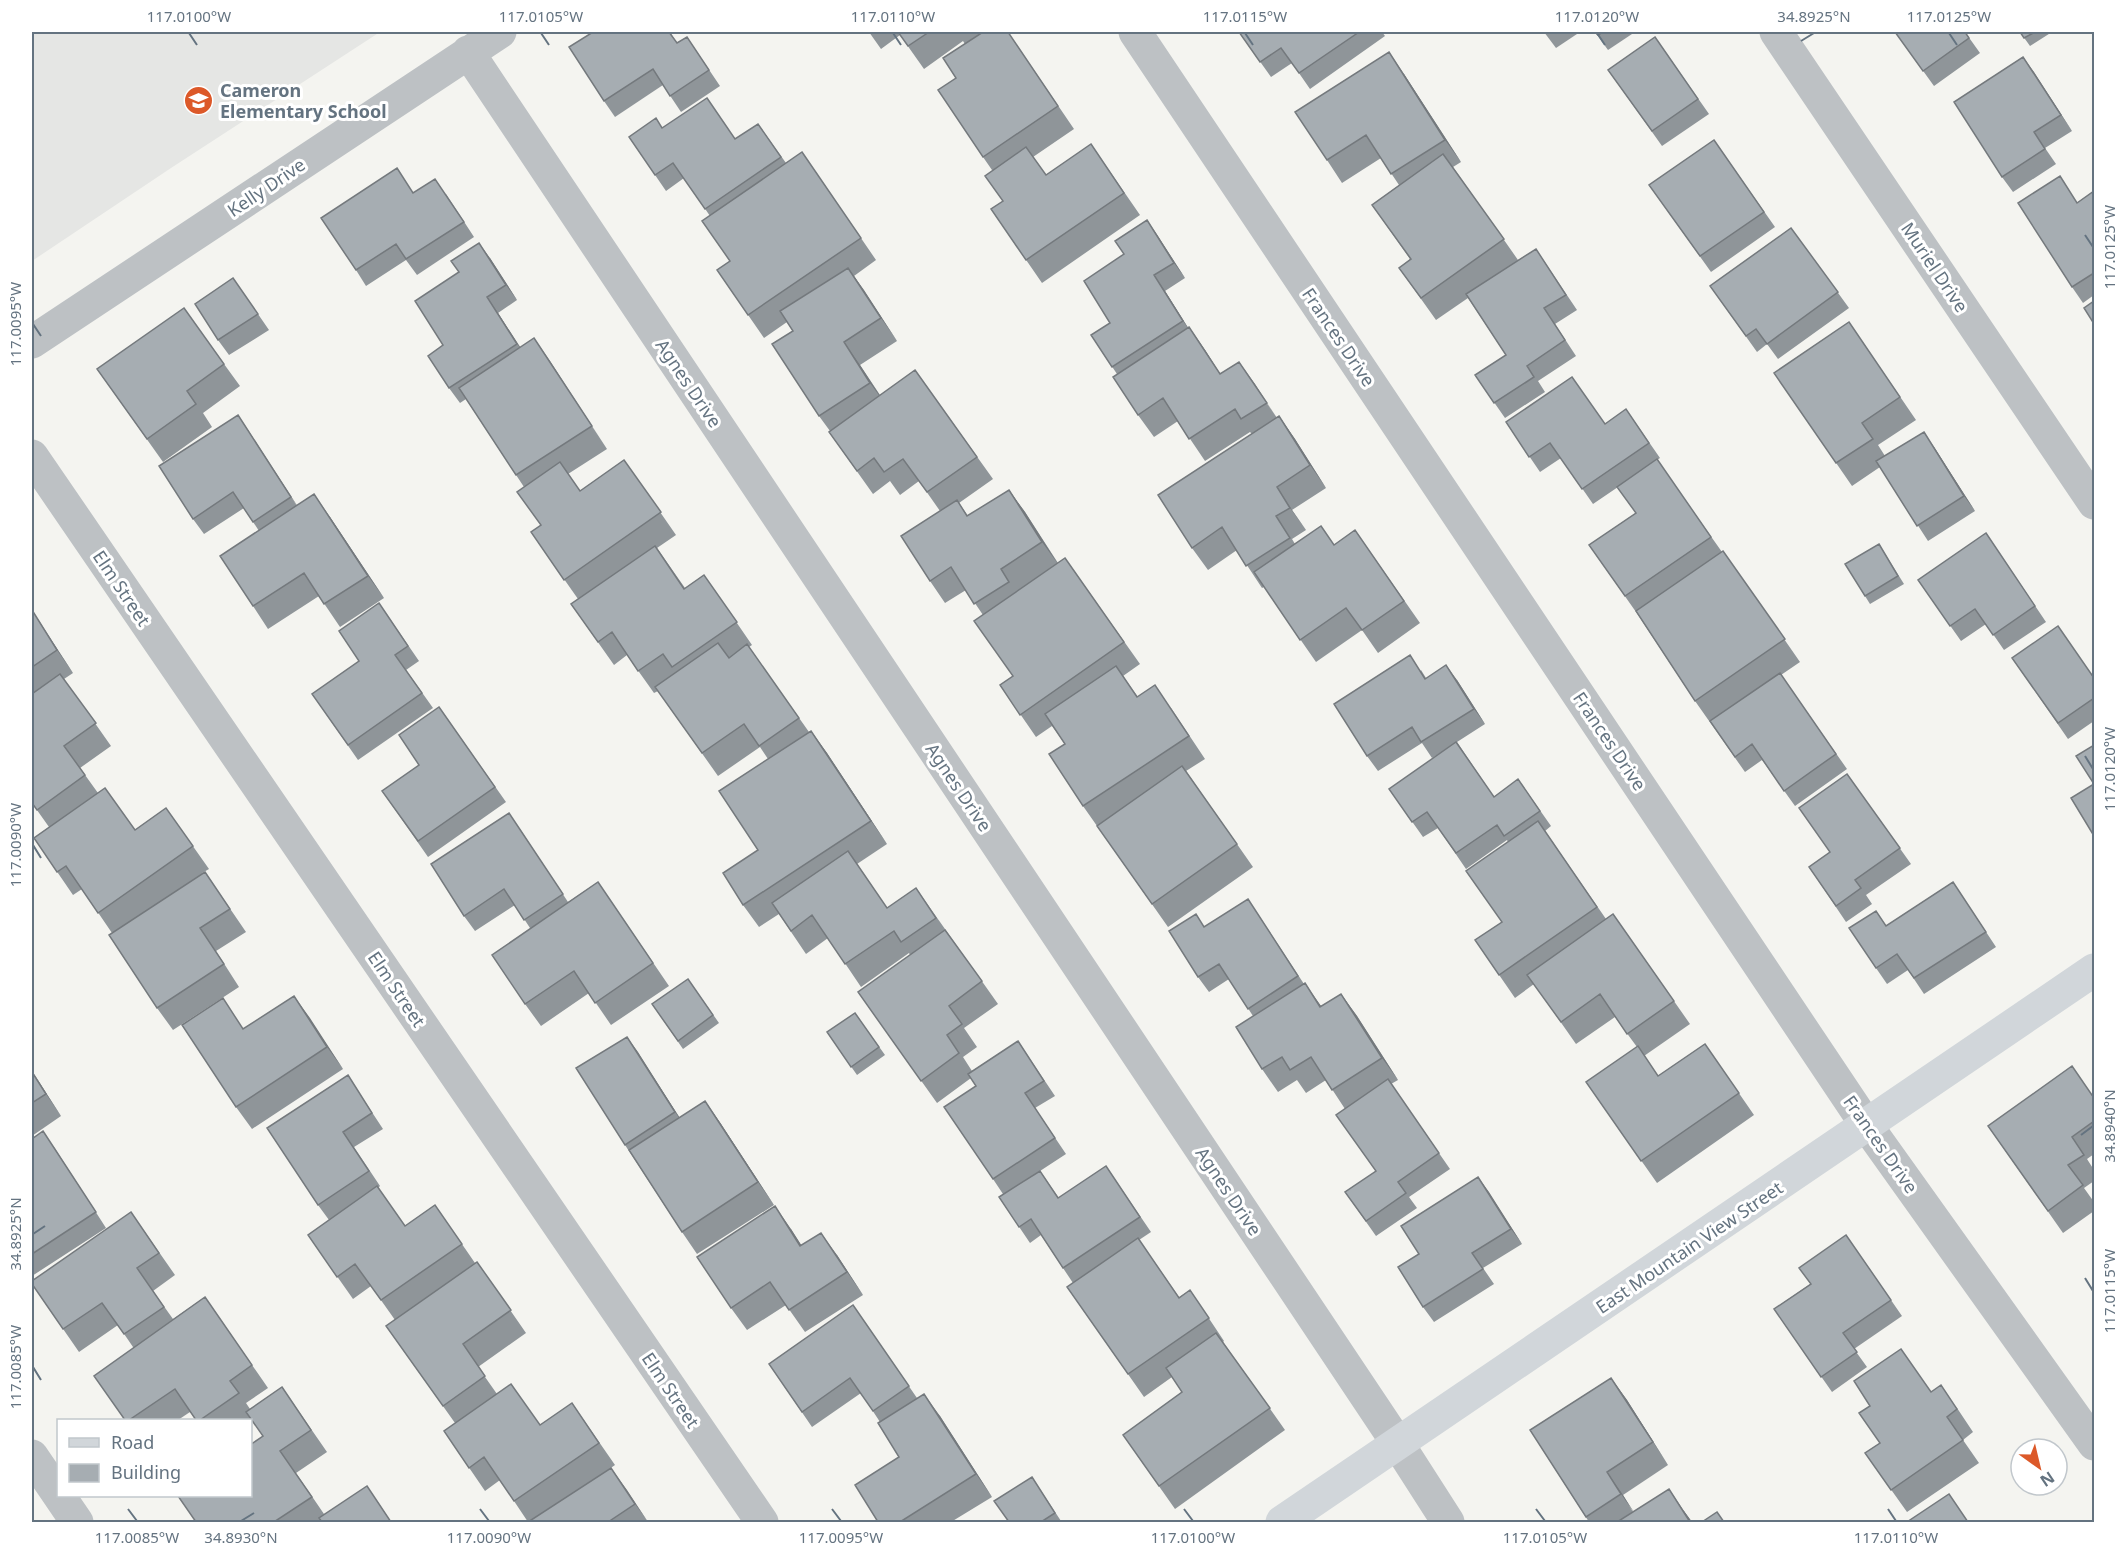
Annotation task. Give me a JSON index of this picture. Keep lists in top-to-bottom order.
{
  "streets": {
    "main road": ["East Mountain View Street"],
    "street": [
      "Kelly Drive",
      "Muriel Drive",
      "Frances Drive",
      "Agnes Drive",
      "Elm Street"
    ]
  },
  "crossings": [
    ["Kelly Drive", "Agnes Drive"],
    ["Frances Drive", "East Mountain View Street"],
    ["Agnes Drive", "East Mountain View Street"]
  ],
  "places": {
    "school or university": ["Cameron Elementary School"]
  },
  "legend": ["Road", "Building"],
  "north": "bottom right",
  "coordinates": [
    "117.0100°W",
    "117.0105°W",
    "117.0110°W",
    "117.0115°W",
    "117.0120°W",
    "34.8925°N",
    "117.0125°W",
    "117.0095°W",
    "117.0090°W",
    "34.8940°N",
    "117.0085°W",
    "34.8930°N"
  ]
}
